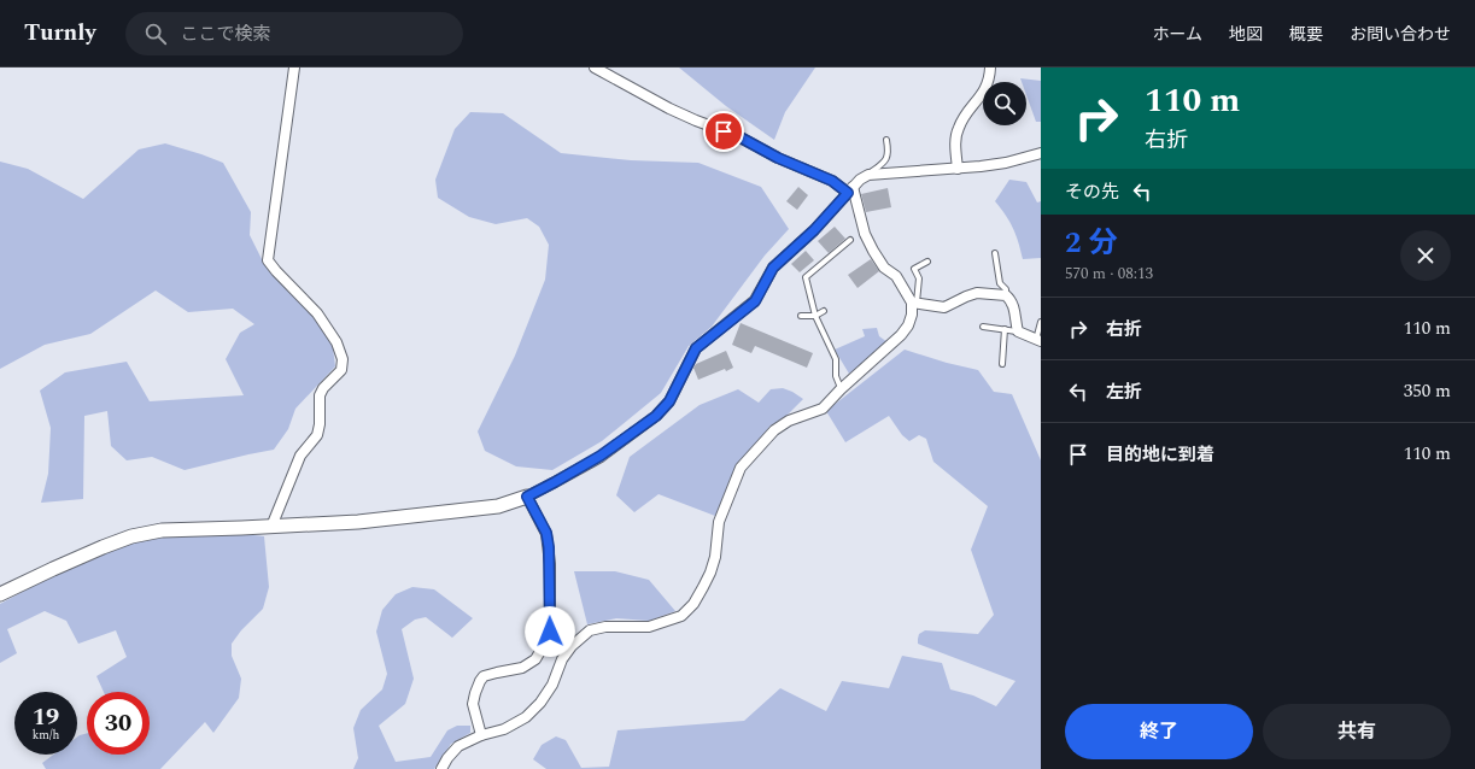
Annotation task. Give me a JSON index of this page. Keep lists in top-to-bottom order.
{
  "page": {
    "header": "Turnly",
    "search": "ここで検索",
    "nav": [
      "ホーム",
      "地図",
      "概要",
      "お問い合わせ"
    ],
    "turn": ["110 m", "右折"],
    "then": "その先",
    "heading": ["2 分", "570 m · 08:13"],
    "list": [
      {
        "name": "右折",
        "value": "110 m"
      },
      {
        "name": "左折",
        "value": "350 m"
      },
      {
        "name": "目的地に到着",
        "value": "110 m"
      }
    ],
    "speed": "19 km/h",
    "limit": "30",
    "buttons": ["終了", "共有"]
  }
}
